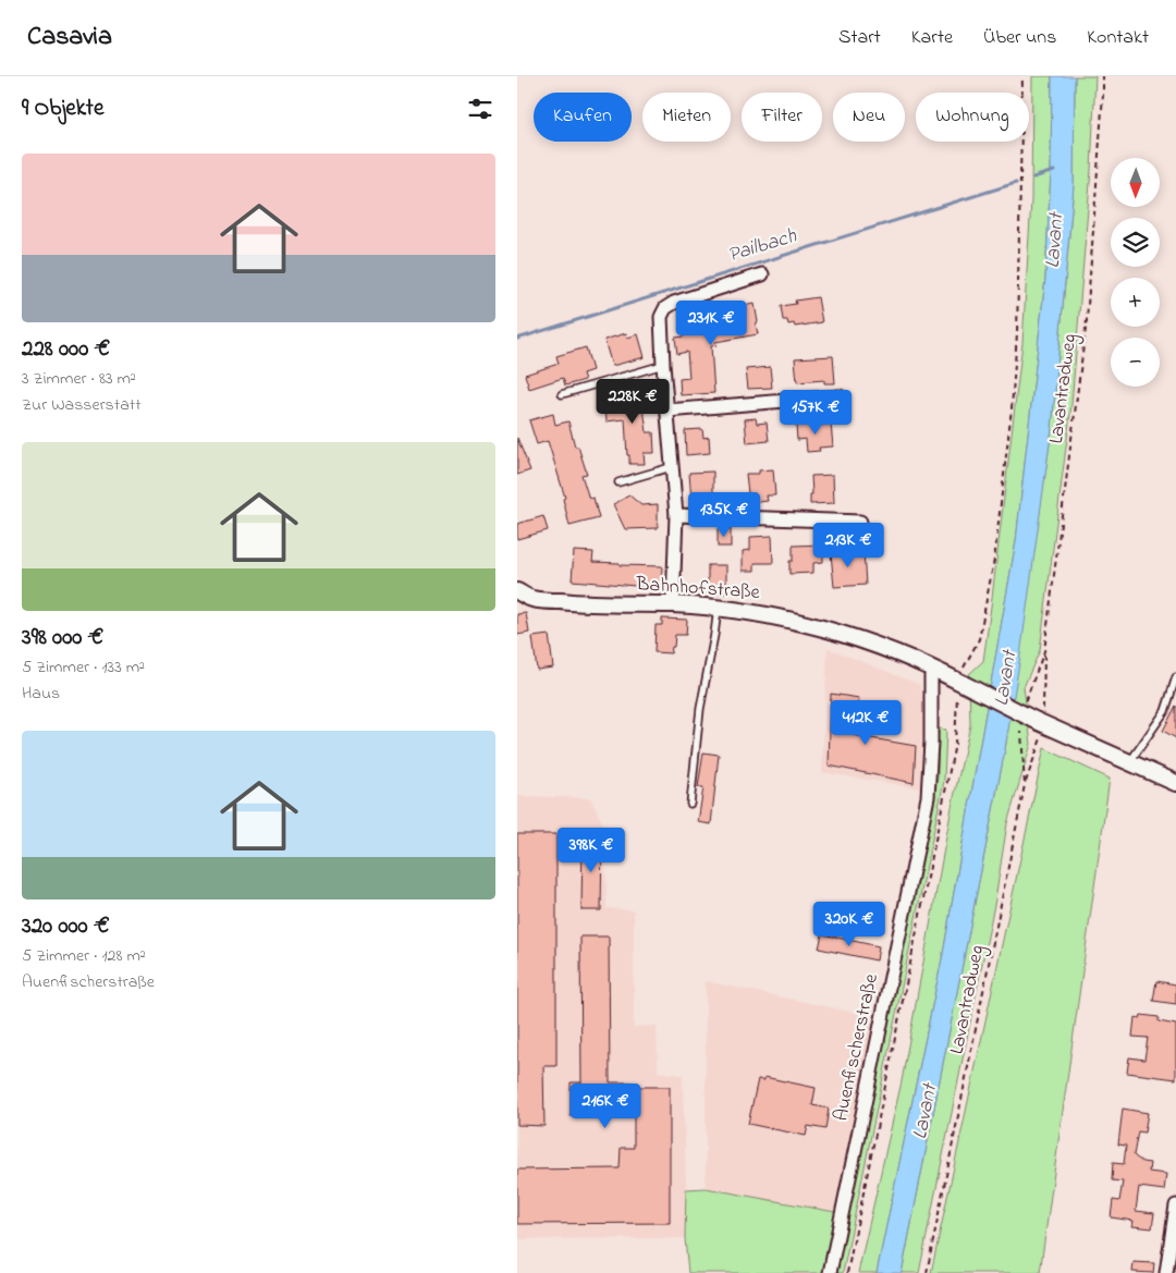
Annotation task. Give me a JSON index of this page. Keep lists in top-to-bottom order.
{
  "streets": {
    "street": ["Bahnhofstraße", "Auenfischerstraße"],
    "path": ["Lavantradweg"]
  },
  "crossings": [
    ["Bahnhofstraße", "Auenfischerstraße"]
  ],
  "water": ["Lavant", "Pailbach"],
  "north": "bottom",
  "page": {
    "header": "Casavia",
    "nav": [
      "Start",
      "Karte",
      "Über uns",
      "Kontakt"
    ],
    "heading": "9 Objekte",
    "chip": [
      "Kaufen",
      "Mieten",
      "Filter",
      "Neu",
      "Wohnung"
    ],
    "list": [
      {
        "name": "228 000 €",
        "note": "3 Zimmer · 83 m² · Zur Wasserstatt"
      },
      {
        "name": "398 000 €",
        "note": "5 Zimmer · 133 m² · Haus"
      },
      {
        "name": "320 000 €",
        "note": "5 Zimmer · 128 m² · Auenfischerstraße"
      }
    ],
    "map_buttons": ["+", "−"],
    "price": [
      "231K €",
      "228K €",
      "157K €",
      "135K €",
      "213K €",
      "412K €",
      "398K €",
      "320K €",
      "216K €"
    ]
  }
}
